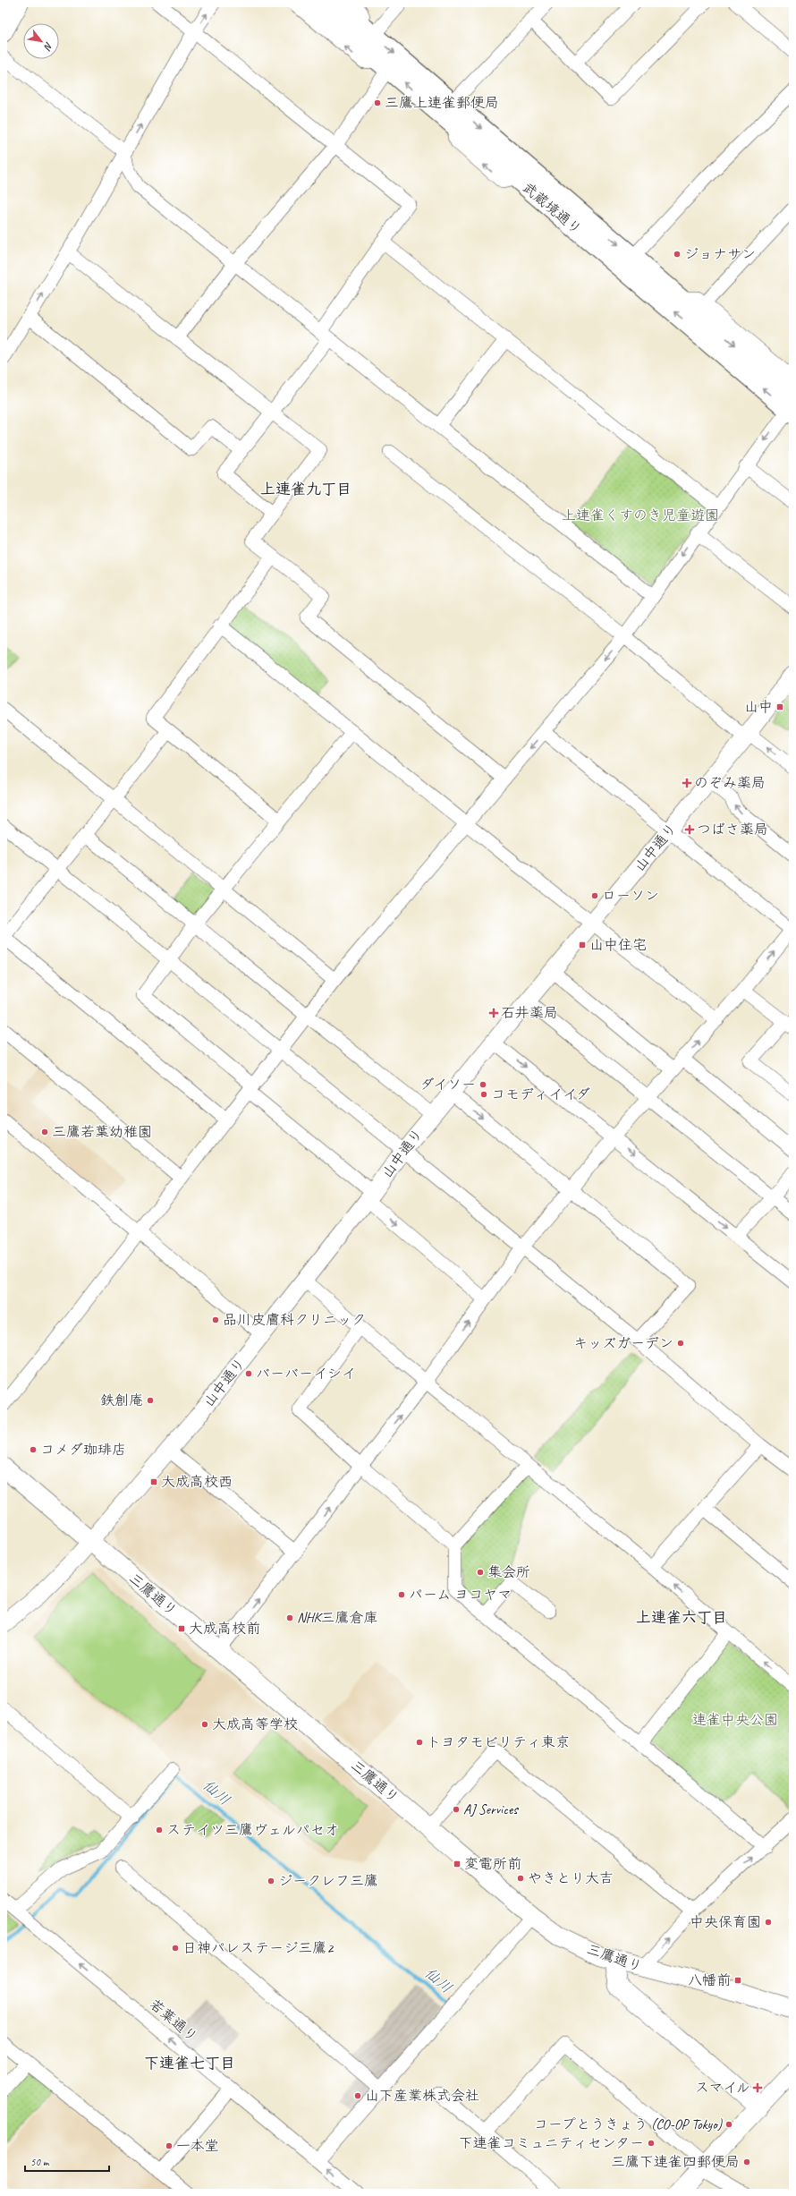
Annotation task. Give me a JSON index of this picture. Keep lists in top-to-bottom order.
{
  "streets": {
    "main road": ["武蔵境通り", "三鷹通り"],
    "street": ["山中通り", "若葉通り"]
  },
  "crossings": [
    ["山中通り", "三鷹通り"]
  ],
  "districts": ["上連雀九丁目", "上連雀六丁目", "下連雀七丁目"],
  "water": ["仙川"],
  "parks": ["上連雀くすのき児童遊園", "連雀中央公園"],
  "places": {
    "other": [
      "三鷹上連雀郵便局",
      "ジョナサン",
      "ローソン",
      "ダイソー",
      "コモディイイダ",
      "三鷹若葉幼稚園",
      "品川皮膚科クリニック",
      "キッズガーデン",
      "バーバーイシイ",
      "鉄創庵",
      "コメダ珈琲店",
      "集会所",
      "パーム ヨコヤマ",
      "NHK三鷹倉庫",
      "大成高等学校",
      "トヨタモビリティ東京",
      "AJ Services",
      "ステイツ三鷹ヴェルパセオ",
      "やきとり大吉",
      "ジークレフ三鷹",
      "中央保育園",
      "日神パレステージ三鷹2",
      "山下産業株式会社",
      "コープとうきょう (CO-OP Tokyo)",
      "下連雀コミュニティセンター",
      "一本堂",
      "三鷹下連雀四郵便局"
    ],
    "transit": [
      "山中",
      "山中住宅",
      "大成高校西",
      "大成高校前",
      "変電所前",
      "八幡前"
    ],
    "health": [
      "のぞみ薬局",
      "つばさ薬局",
      "石井薬局",
      "スマイル"
    ]
  },
  "scale_bar": "50 m",
  "north": "bottom right"
}
